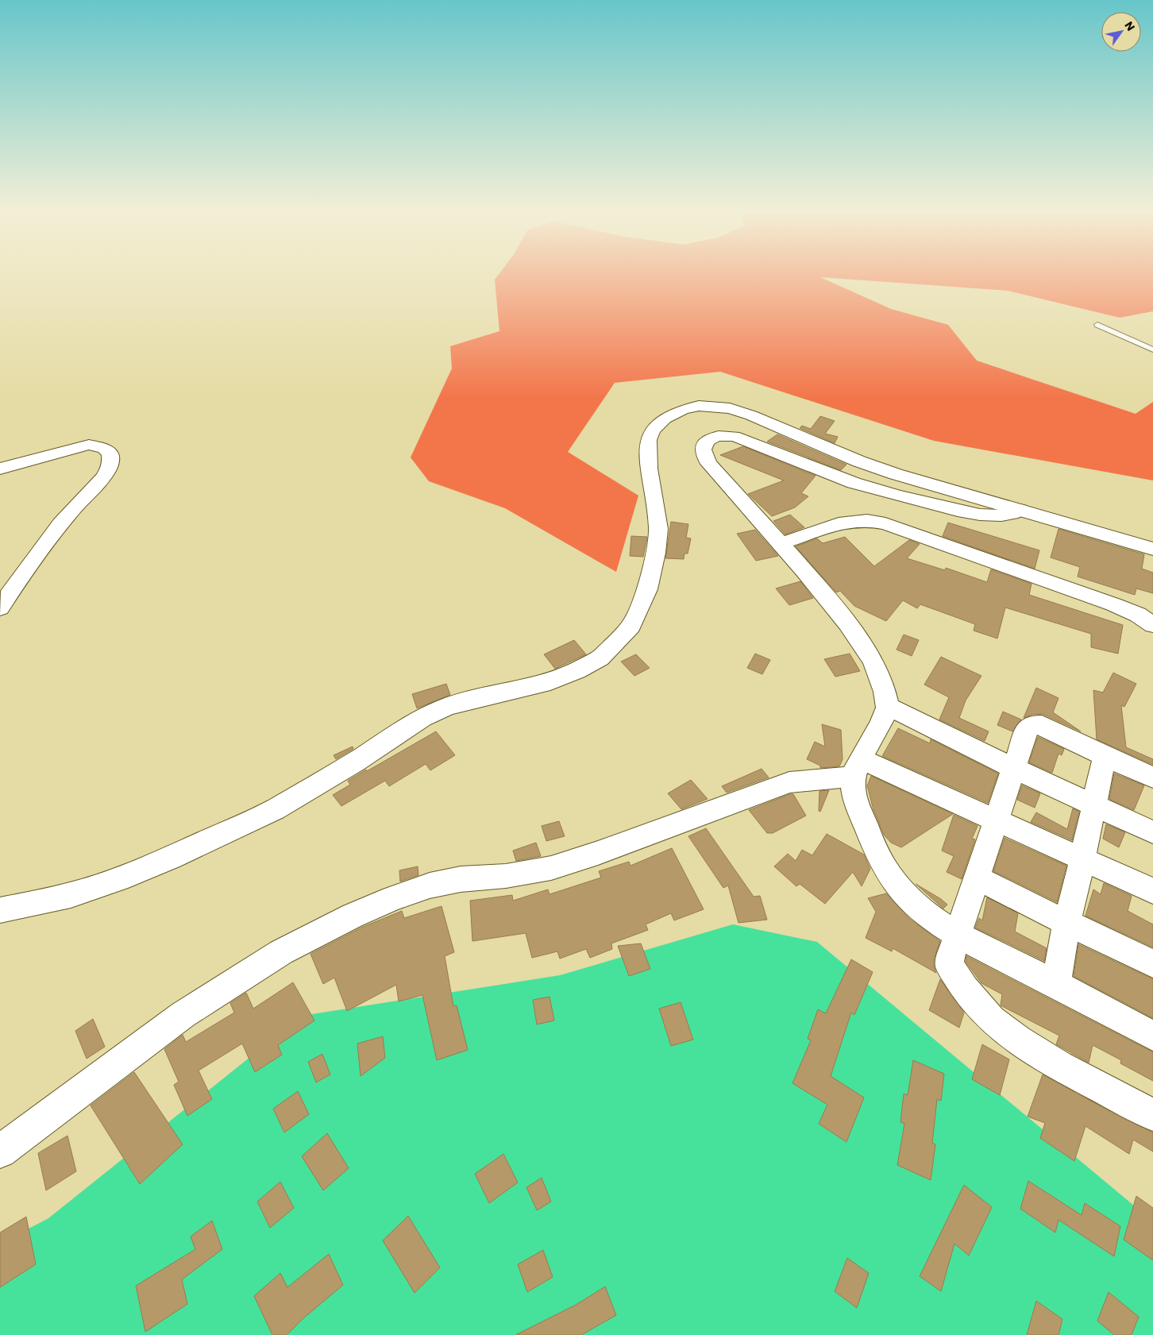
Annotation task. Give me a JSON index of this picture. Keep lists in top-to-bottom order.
{
  "north": "top right"
}
